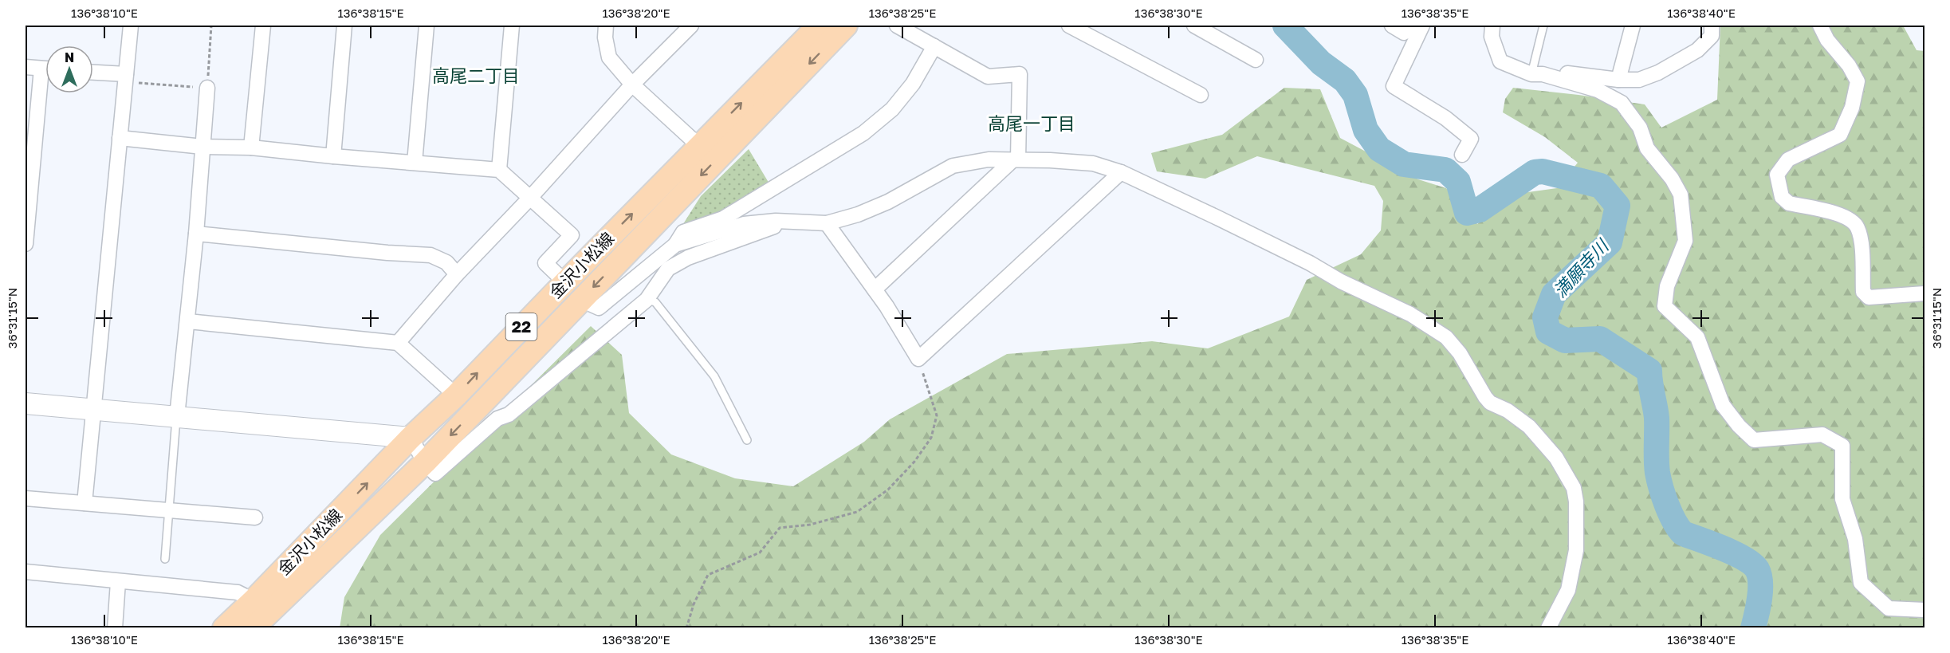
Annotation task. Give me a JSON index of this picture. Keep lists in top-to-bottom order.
{
  "streets": {
    "main road": ["金沢小松線", "22"]
  },
  "districts": ["高尾二丁目", "高尾一丁目"],
  "water": ["満願寺川"],
  "north": "top",
  "coordinates": [
    "136°38'10\"E",
    "136°38'15\"E",
    "136°38'20\"E",
    "136°38'25\"E",
    "136°38'30\"E",
    "136°38'35\"E",
    "136°38'40\"E",
    "36°31'15\"N"
  ]
}
